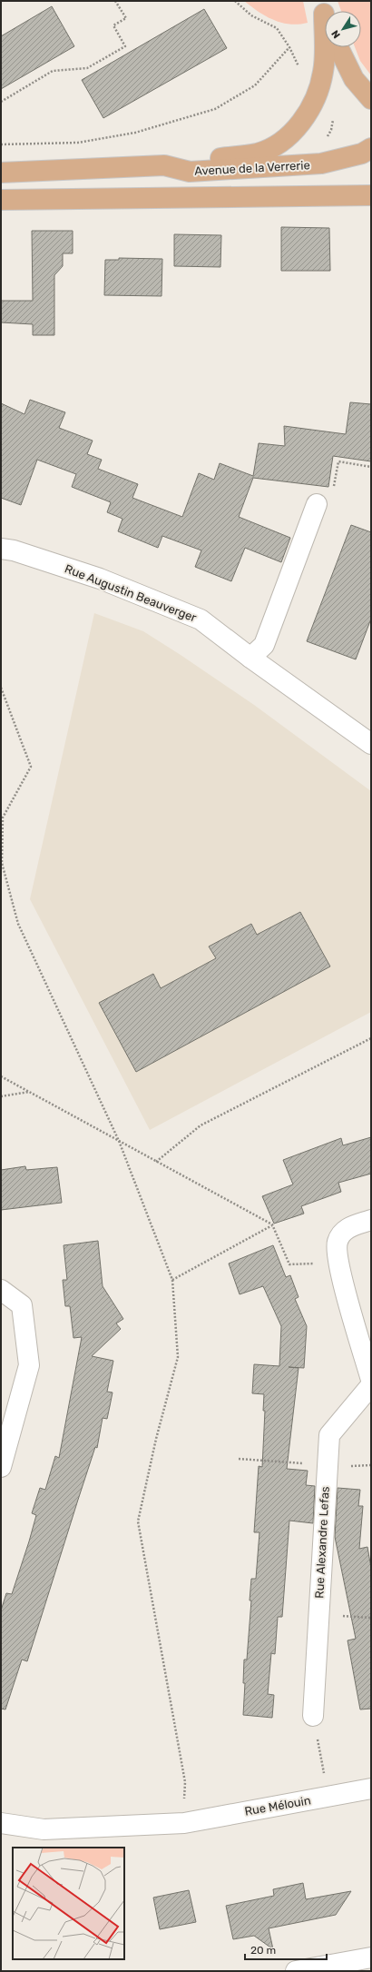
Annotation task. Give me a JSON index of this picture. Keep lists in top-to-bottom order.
{
  "streets": {
    "main road": ["Avenue de la Verrerie"],
    "street": ["Rue Augustin Beauverger", "Rue Alexandre Lefas", "Rue Mélouin"]
  },
  "scale_bar": "20 m",
  "north": "bottom left"
}
